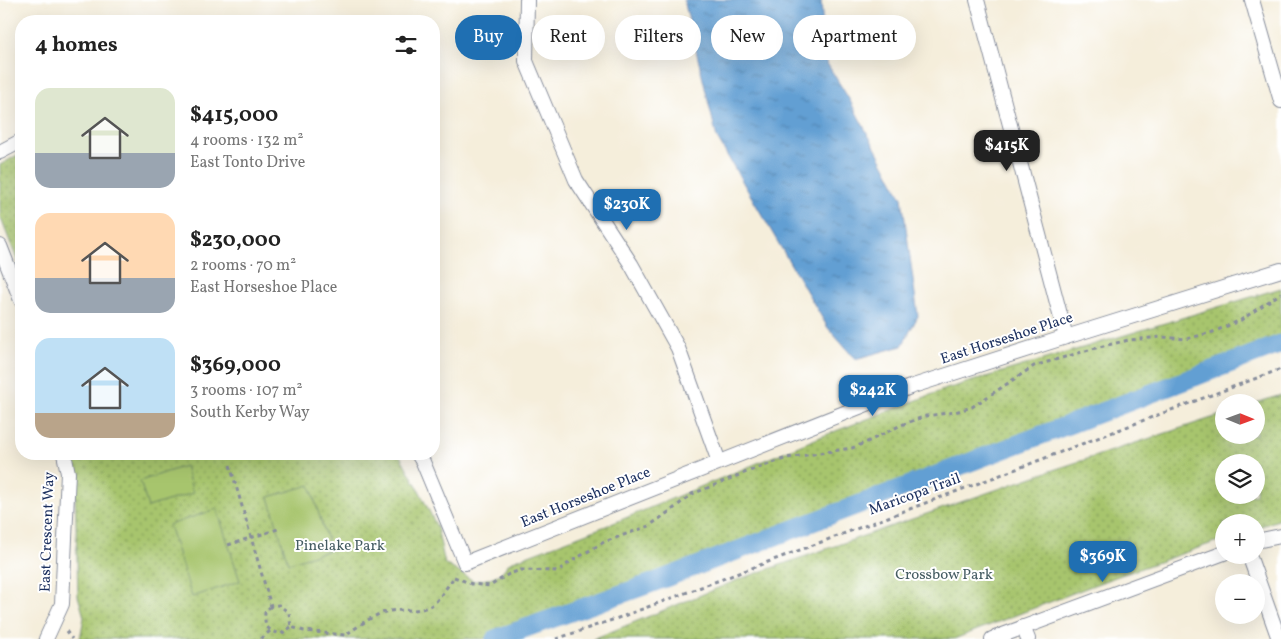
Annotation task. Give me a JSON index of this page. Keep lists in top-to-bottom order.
{
  "streets": {
    "street": ["East Horseshoe Place", "East Crescent Way"],
    "path": ["Maricopa Trail"]
  },
  "parks": ["Pinelake Park", "Crossbow Park"],
  "north": "right",
  "page": {
    "chip": [
      "Buy",
      "Rent",
      "Filters",
      "New",
      "Apartment"
    ],
    "heading": "4 homes",
    "list": [
      {
        "name": "$415,000",
        "note": "4 rooms · 132 m² · East Tonto Drive"
      },
      {
        "name": "$230,000",
        "note": "2 rooms · 70 m² · East Horseshoe Place"
      },
      {
        "name": "$369,000",
        "note": "3 rooms · 107 m² · South Kerby Way"
      }
    ],
    "price": [
      "$415K",
      "$230K",
      "$242K",
      "$369K"
    ],
    "map_buttons": ["+", "−"]
  }
}
